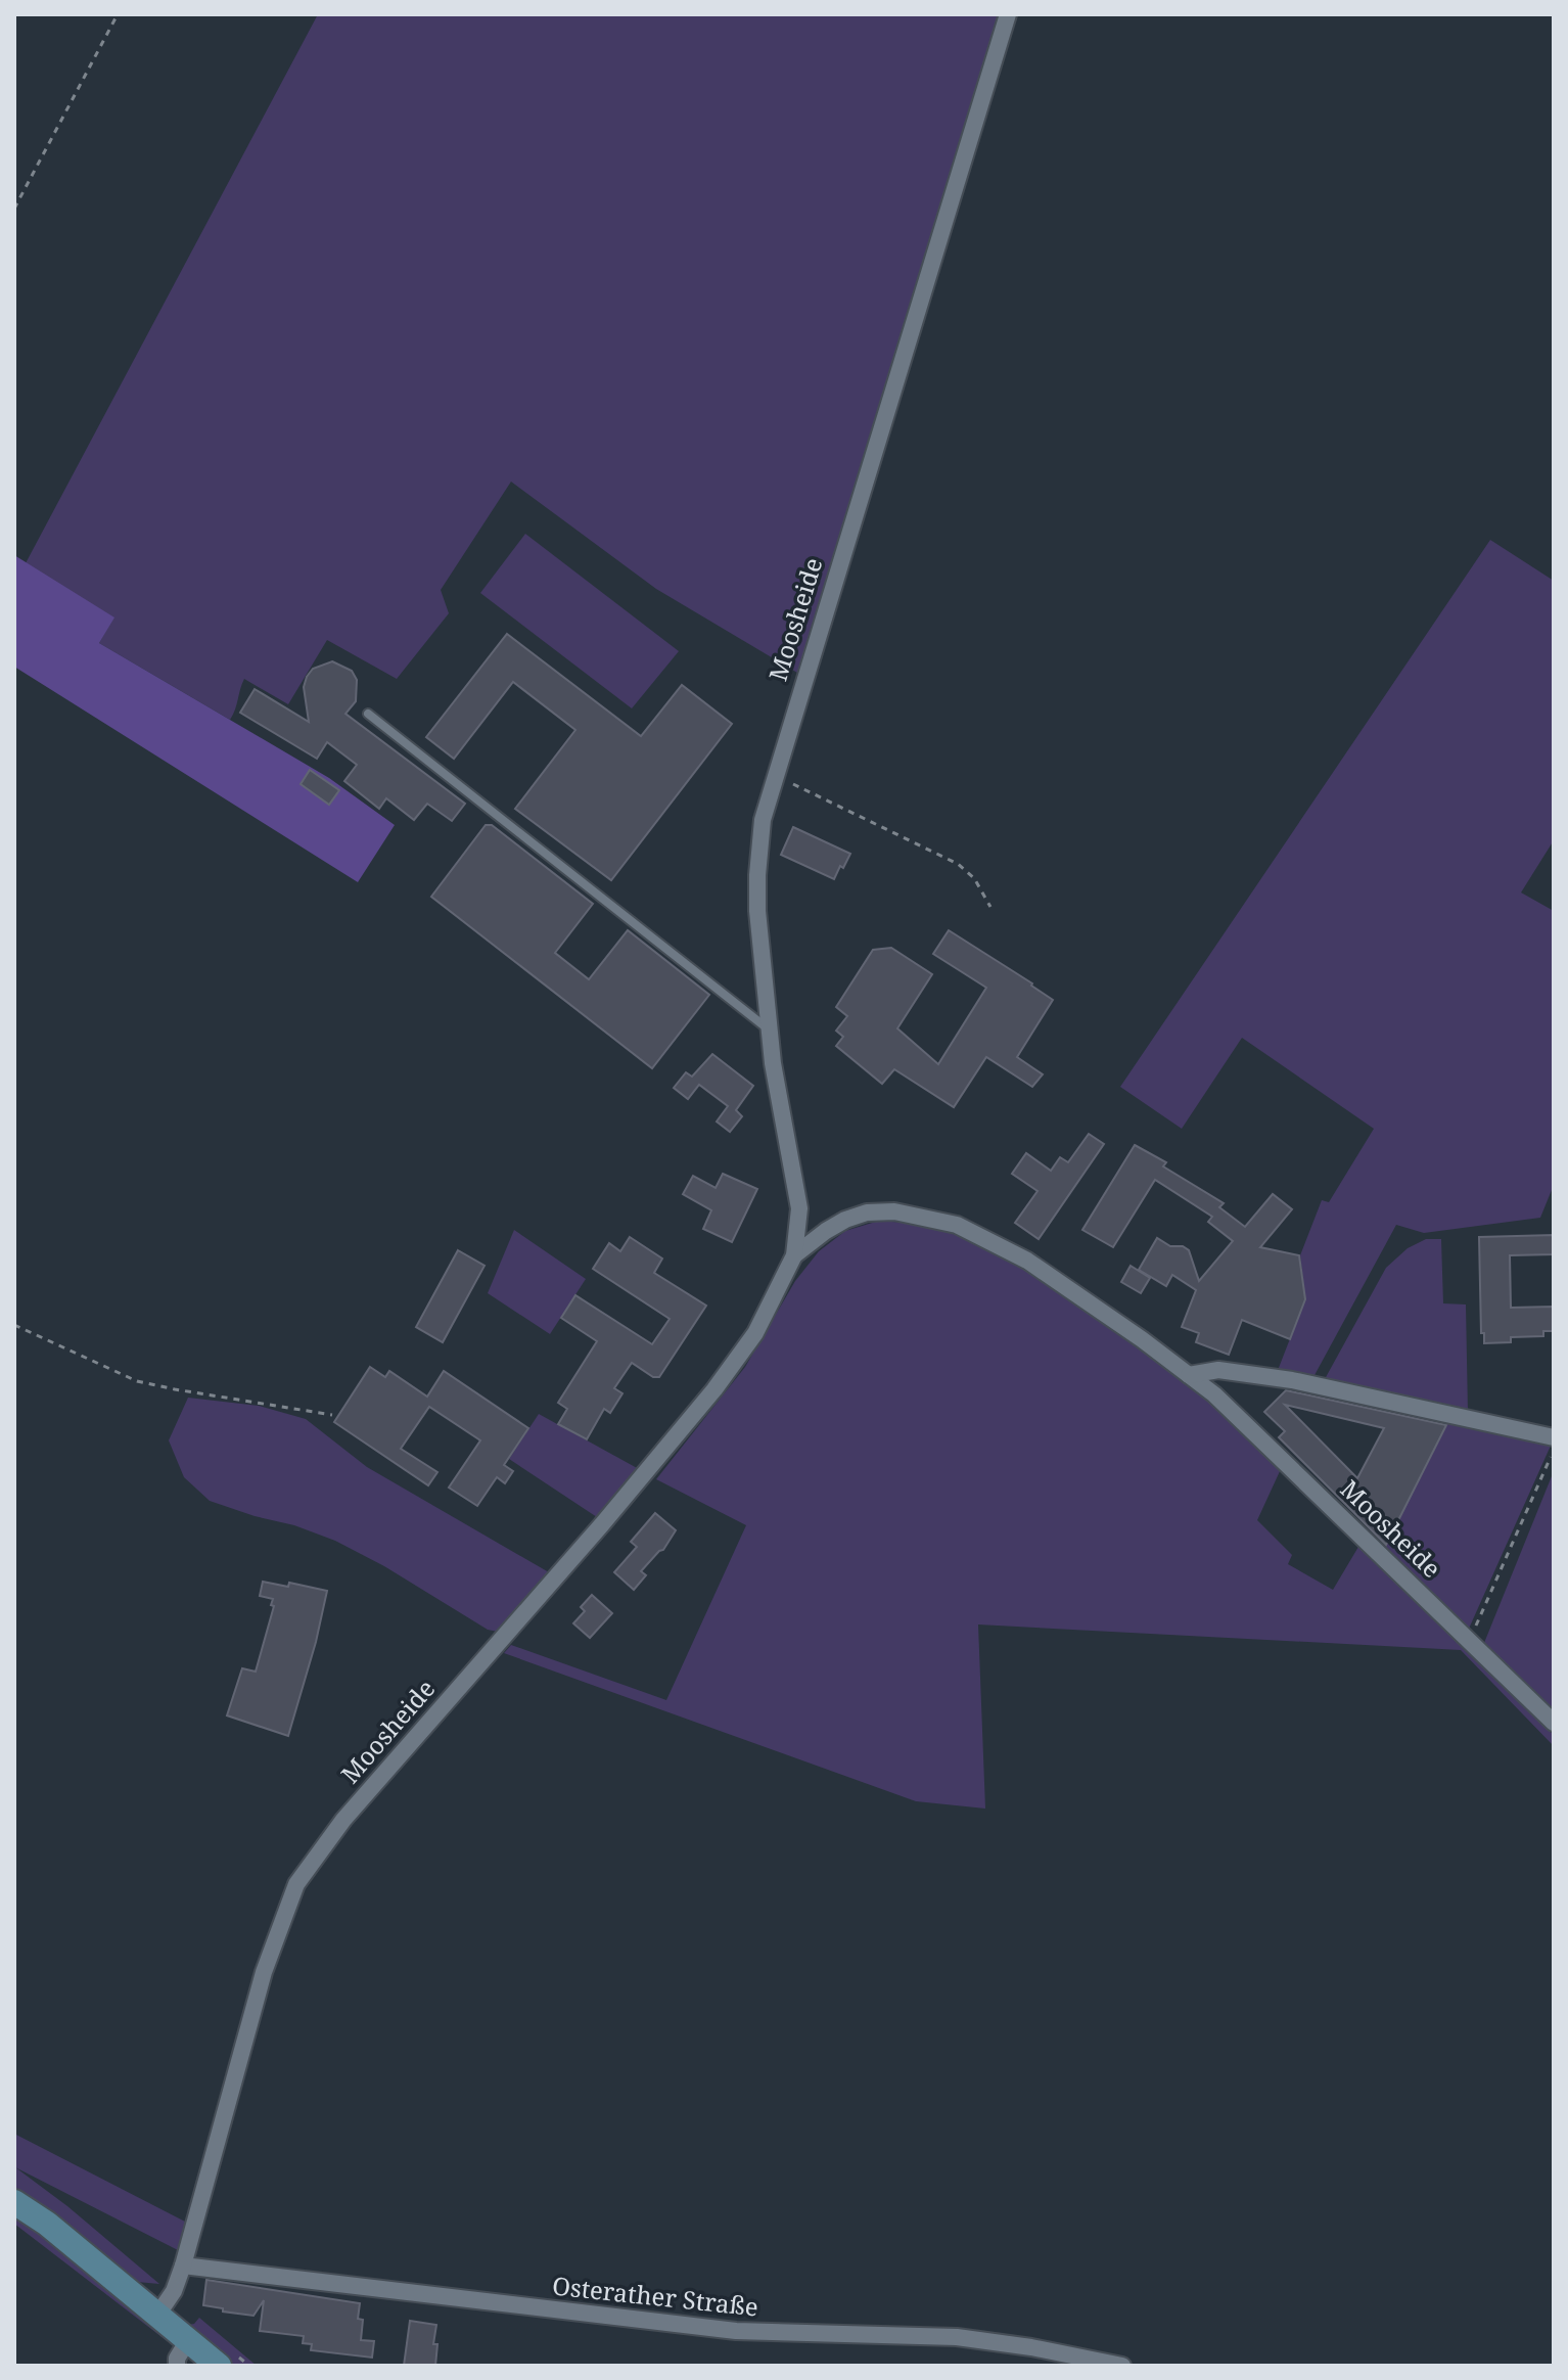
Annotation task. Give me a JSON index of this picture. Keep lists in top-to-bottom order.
{
  "streets": {
    "street": ["Moosheide", "Osterather Straße"]
  },
  "crossings": [
    ["Moosheide", "Osterather Straße"]
  ]
}
